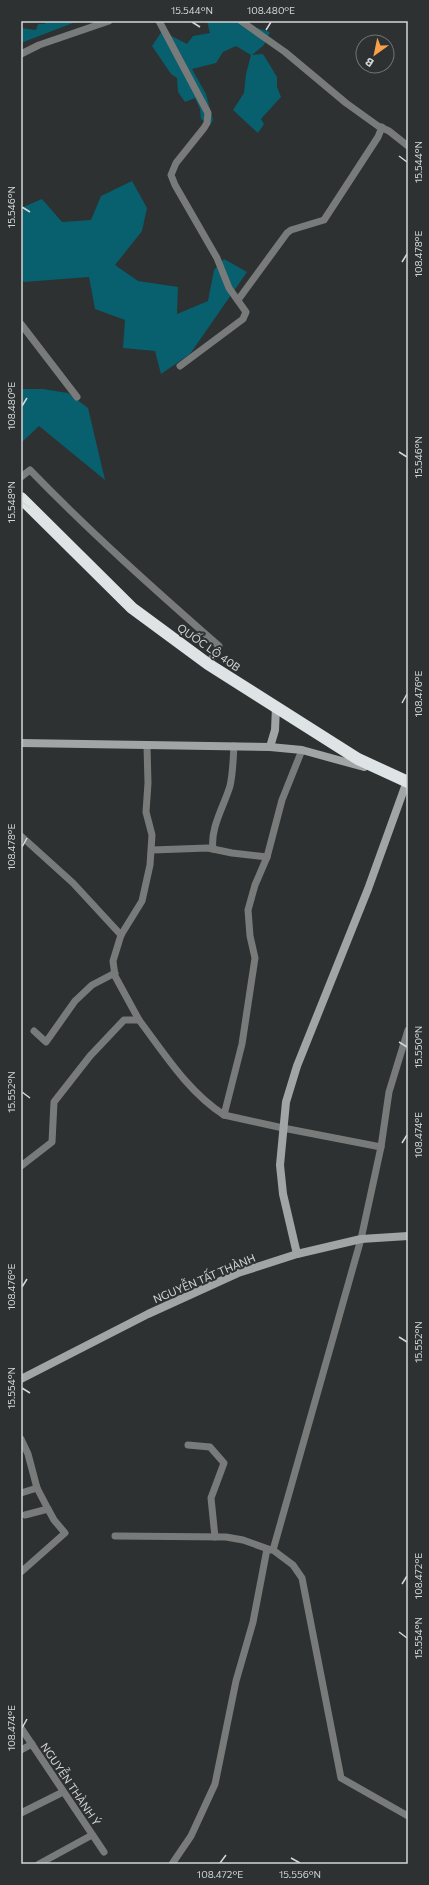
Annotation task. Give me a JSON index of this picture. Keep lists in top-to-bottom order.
{
  "streets": {
    "highway": ["QUỐC LỘ 40B"],
    "main road": ["NGUYỄN TẤT THÀNH"],
    "street": ["NGUYỄN THÀNH Ý"]
  },
  "north": "bottom left",
  "coordinates": [
    "15.544°N",
    "108.480°E",
    "15.546°N",
    "108.478°E",
    "15.548°N",
    "108.476°E",
    "15.550°N",
    "15.552°N",
    "108.474°E",
    "15.554°N",
    "108.472°E",
    "15.556°N"
  ]
}
